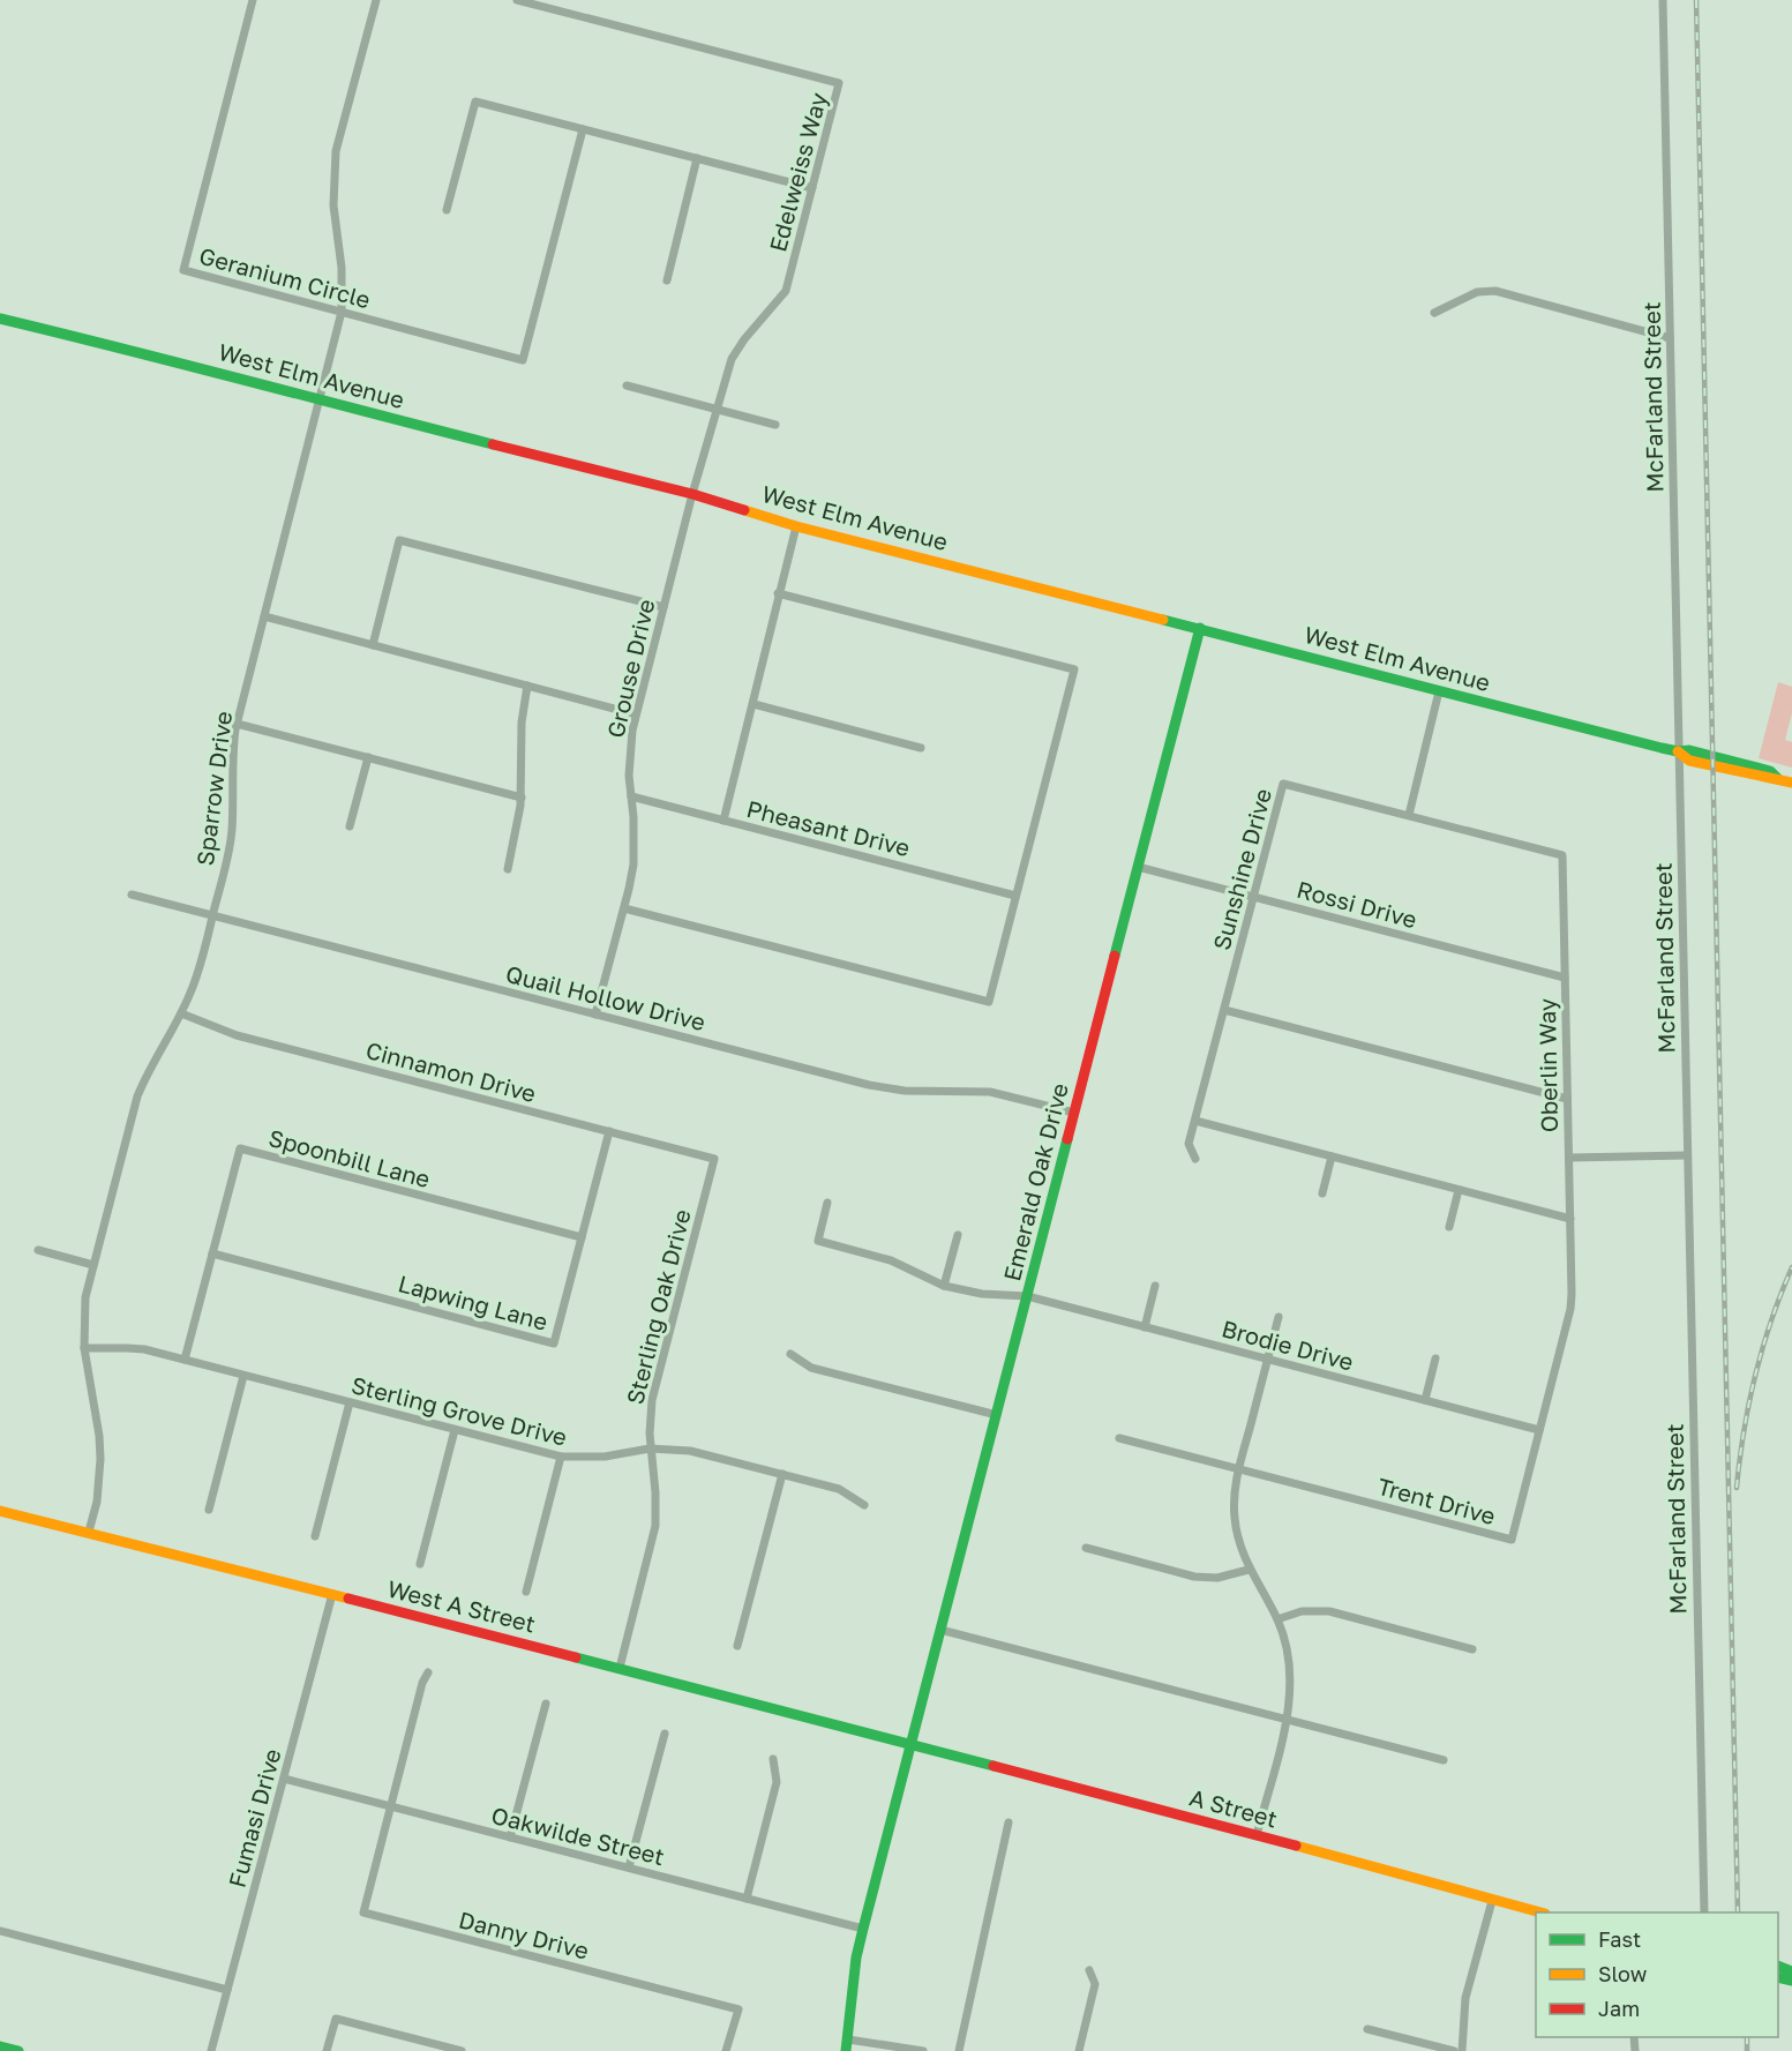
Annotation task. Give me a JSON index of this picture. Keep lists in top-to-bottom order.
{
  "streets": {
    "street": [
      "Edelweiss Way",
      "Geranium Circle",
      "West Elm Avenue",
      "McFarland Street",
      "Grouse Drive",
      "Sparrow Drive",
      "Pheasant Drive",
      "Sunshine Drive",
      "Rossi Drive",
      "Quail Hollow Drive",
      "Oberlin Way",
      "Cinnamon Drive",
      "Spoonbill Lane",
      "Emerald Oak Drive",
      "Lapwing Lane",
      "Sterling Oak Drive",
      "Brodie Drive",
      "Sterling Grove Drive",
      "Trent Drive",
      "West A Street",
      "A Street",
      "Fumasi Drive",
      "Oakwilde Street",
      "Danny Drive"
    ]
  },
  "crossings": [
    ["Edelweiss Way", "West Elm Avenue"],
    ["Edelweiss Way", "Grouse Drive"],
    ["Geranium Circle", "Sparrow Drive"],
    ["West Elm Avenue", "McFarland Street"],
    ["West Elm Avenue", "Grouse Drive"],
    ["West Elm Avenue", "Sparrow Drive"],
    ["West Elm Avenue", "Emerald Oak Drive"],
    ["Grouse Drive", "Pheasant Drive"],
    ["Grouse Drive", "Quail Hollow Drive"],
    ["Sparrow Drive", "Quail Hollow Drive"],
    ["Sparrow Drive", "Cinnamon Drive"],
    ["Sparrow Drive", "Sterling Grove Drive"],
    ["Sparrow Drive", "West A Street"],
    ["Sunshine Drive", "Rossi Drive"],
    ["Sunshine Drive", "Oberlin Way"],
    ["Rossi Drive", "Oberlin Way"],
    ["Rossi Drive", "Emerald Oak Drive"],
    ["Quail Hollow Drive", "Emerald Oak Drive"],
    ["Oberlin Way", "Trent Drive"],
    ["Cinnamon Drive", "Lapwing Lane"],
    ["Cinnamon Drive", "Sterling Oak Drive"],
    ["Spoonbill Lane", "Lapwing Lane"],
    ["Spoonbill Lane", "Sterling Grove Drive"],
    ["Emerald Oak Drive", "Brodie Drive"],
    ["Emerald Oak Drive", "West A Street"],
    ["Emerald Oak Drive", "A Street"],
    ["Emerald Oak Drive", "Oakwilde Street"],
    ["Sterling Oak Drive", "Sterling Grove Drive"],
    ["Sterling Oak Drive", "West A Street"],
    ["Brodie Drive", "Trent Drive"],
    ["West A Street", "A Street"],
    ["West A Street", "Fumasi Drive"],
    ["Fumasi Drive", "Oakwilde Street"],
    ["Oakwilde Street", "Danny Drive"]
  ],
  "legend": ["Fast", "Slow", "Jam"]
}
